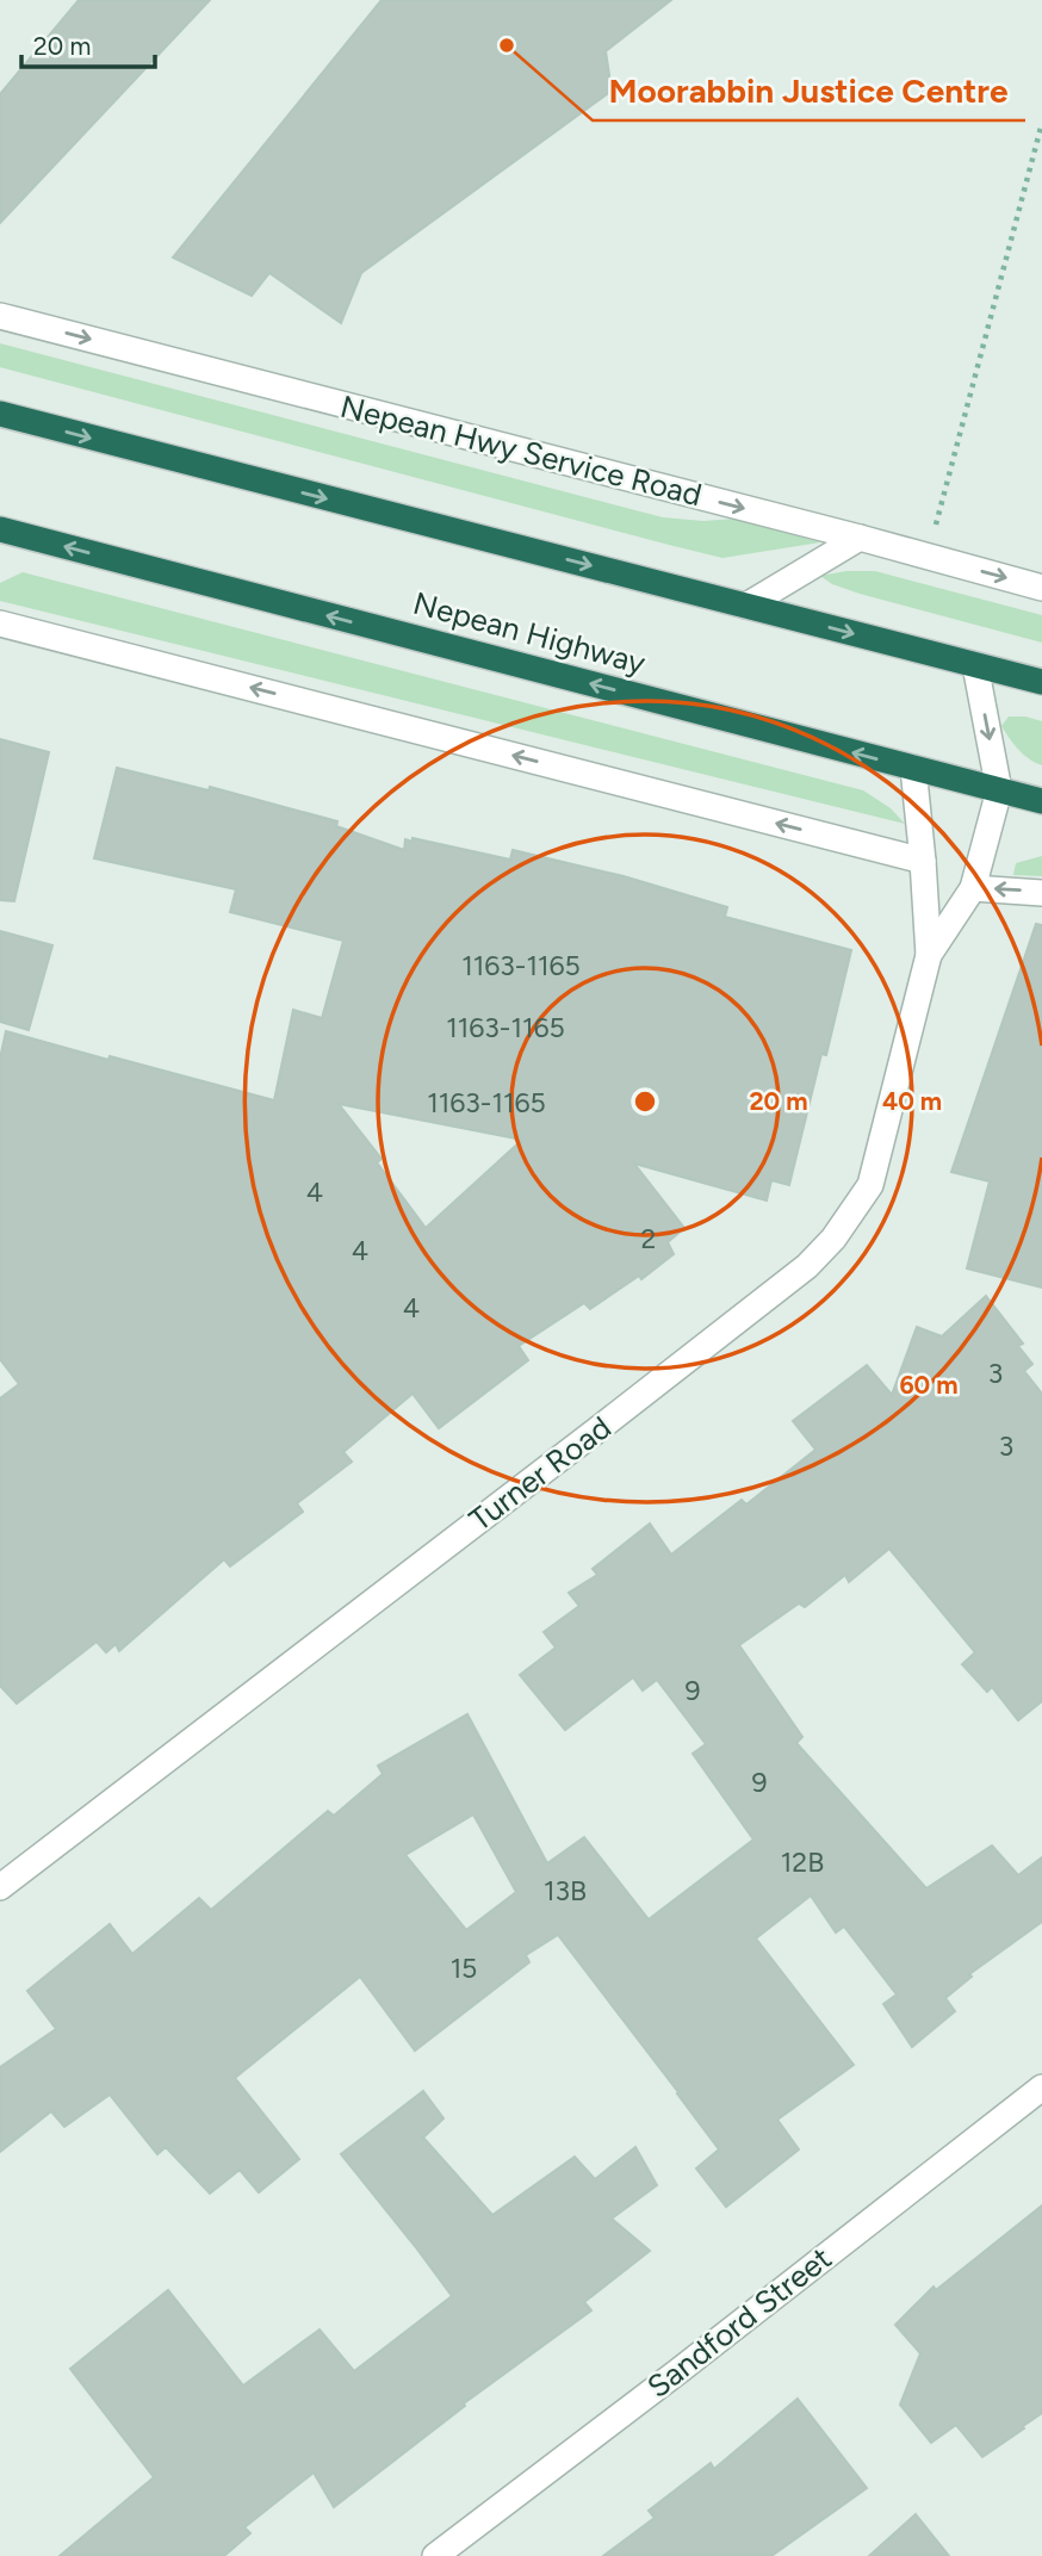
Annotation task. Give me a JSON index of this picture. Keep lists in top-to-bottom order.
{
  "streets": {
    "highway": ["Nepean Highway"],
    "street": ["Nepean Hwy Service Road", "Turner Road", "Sandford Street"]
  },
  "crossings": [
    ["Nepean Highway", "Turner Road"]
  ],
  "one_way": ["Nepean Hwy Service Road"],
  "places": ["Moorabbin Justice Centre"],
  "house_numbers": [
    "1163-1165",
    "1163-1165",
    "1163-1165",
    "4",
    "2",
    "4",
    "4",
    "3",
    "3",
    "9",
    "9",
    "12B",
    "13B",
    "15"
  ],
  "scale_bar": "20 m",
  "rings": ["20 m", "40 m", "60 m"]
}
